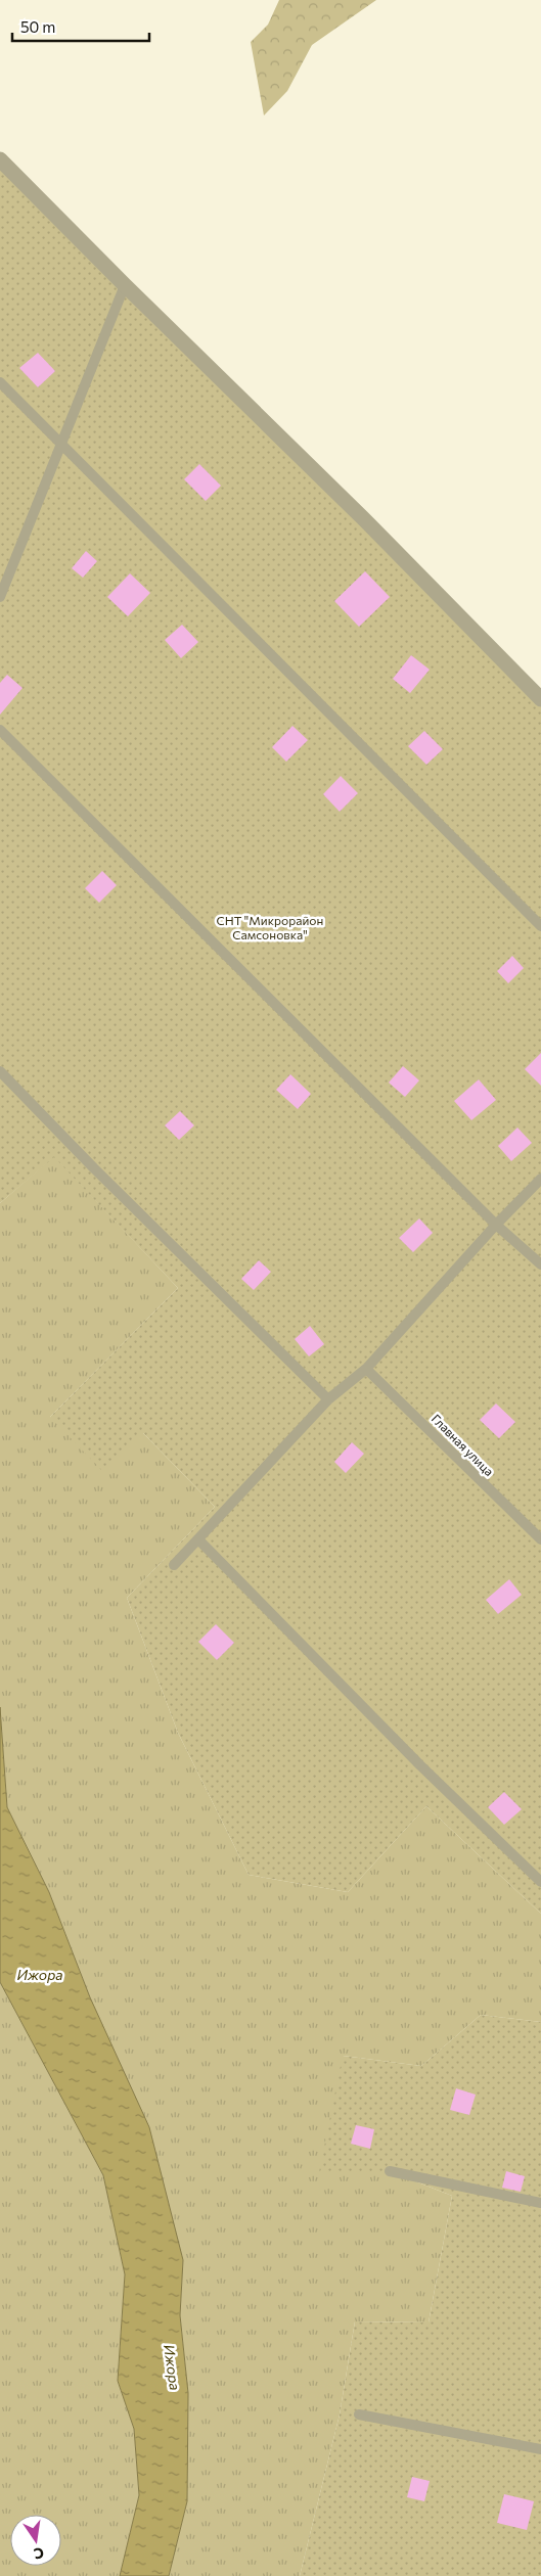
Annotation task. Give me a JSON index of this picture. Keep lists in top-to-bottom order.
{
  "streets": {
    "lane": ["Главная улица"]
  },
  "water": ["Ижора"],
  "parks": ["СНТ \"Микрорайон Самсоновка\""],
  "scale_bar": "50 m",
  "north": "bottom"
}
